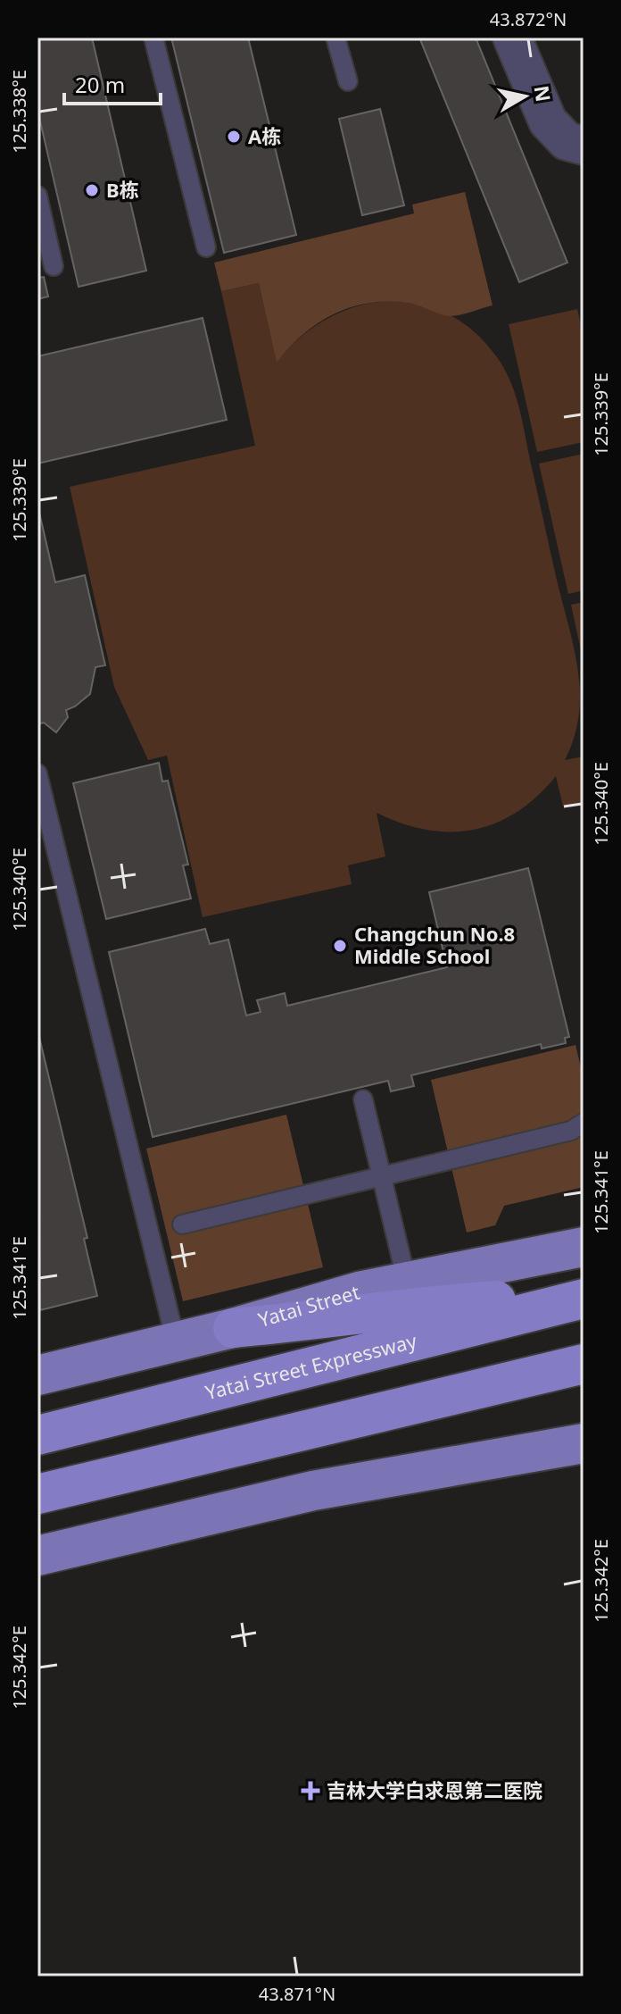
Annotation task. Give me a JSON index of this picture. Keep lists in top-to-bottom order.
{
  "streets": {
    "highway": ["Yatai Street Expressway"],
    "main road": ["Yatai Street"]
  },
  "places": {
    "other": ["A栋", "B栋", "Changchun No.8 Middle School"],
    "health": ["吉林大学白求恩第二医院"]
  },
  "scale_bar": "20 m",
  "north": "right",
  "coordinates": [
    "43.872°N",
    "125.338°E",
    "125.339°E",
    "125.340°E",
    "125.341°E",
    "125.342°E",
    "43.871°N"
  ]
}
